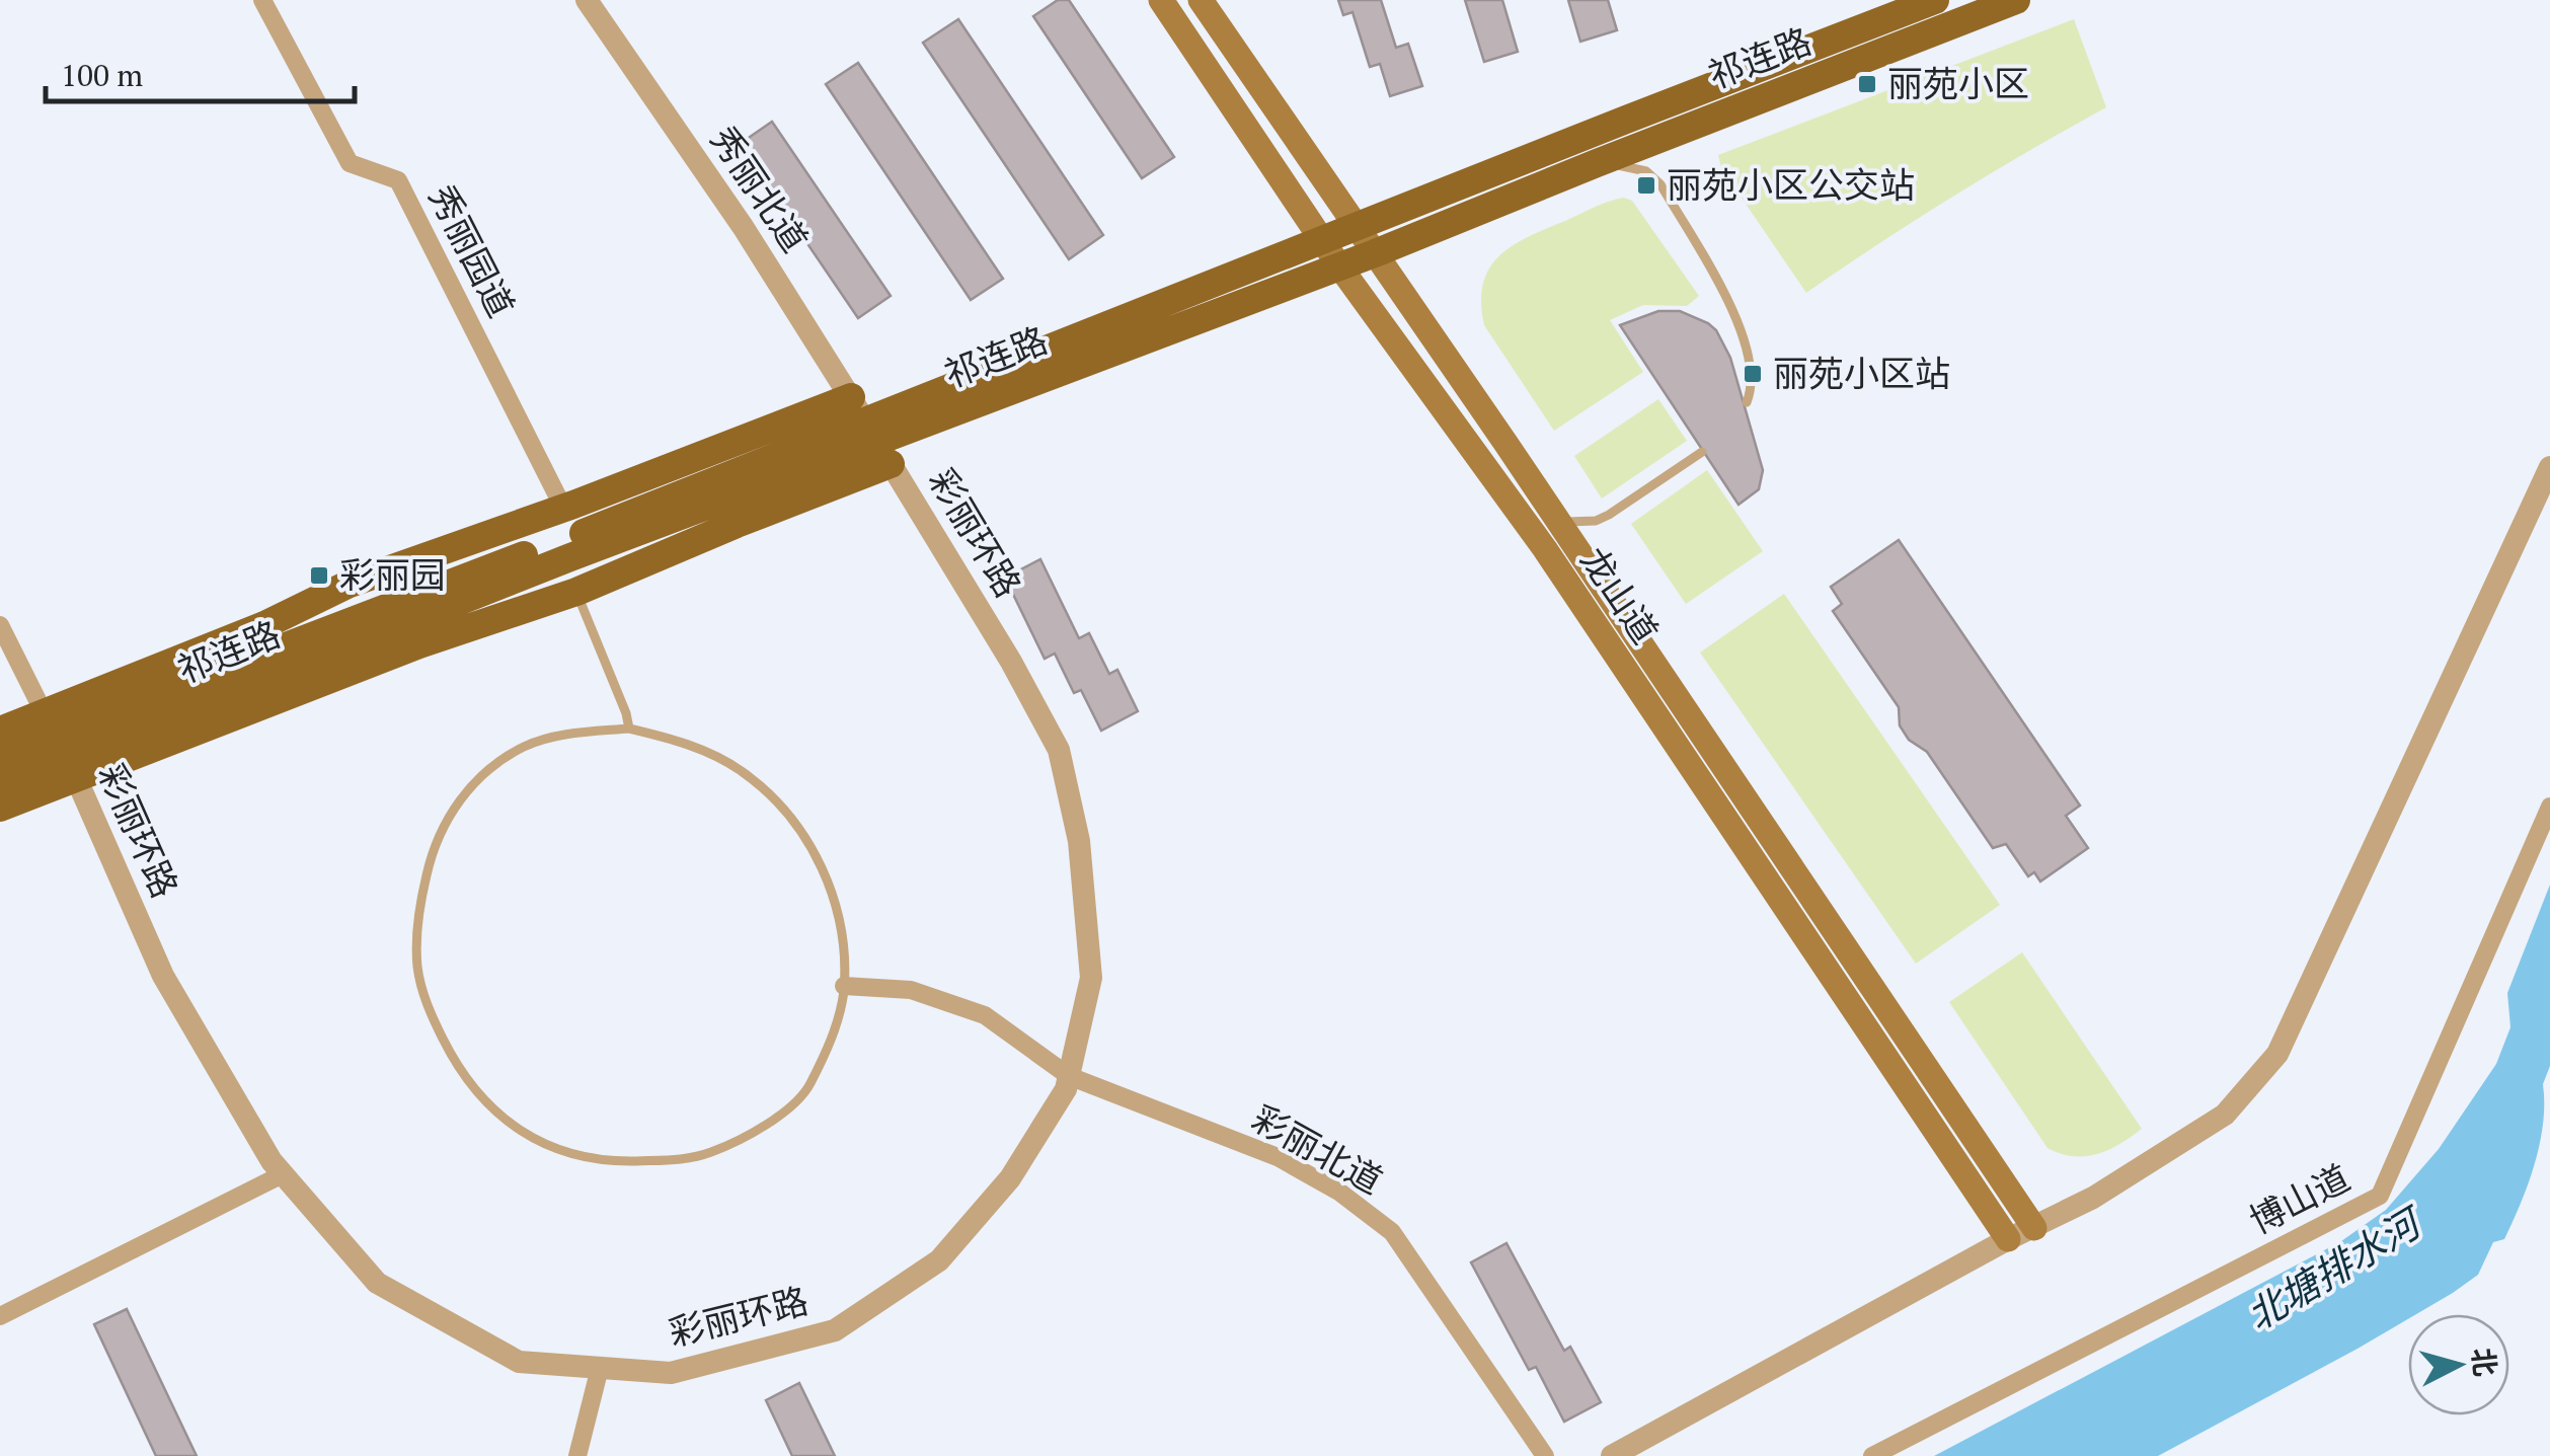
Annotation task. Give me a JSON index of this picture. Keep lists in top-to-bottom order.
{
  "streets": {
    "main road": ["祁连路", "龙山道"],
    "street": [
      "秀丽北道",
      "秀丽园道",
      "彩丽环路",
      "彩丽北道",
      "博山道"
    ]
  },
  "crossings": [
    ["祁连路", "秀丽北道"],
    ["祁连路", "彩丽环路"],
    ["祁连路", "龙山道"],
    ["秀丽北道", "彩丽环路"],
    ["彩丽环路", "彩丽北道"]
  ],
  "water": ["北塘排水河"],
  "places": {
    "transit": [
      "丽苑小区",
      "丽苑小区公交站",
      "丽苑小区站",
      "彩丽园"
    ]
  },
  "scale_bar": "100 m",
  "north": "right"
}
